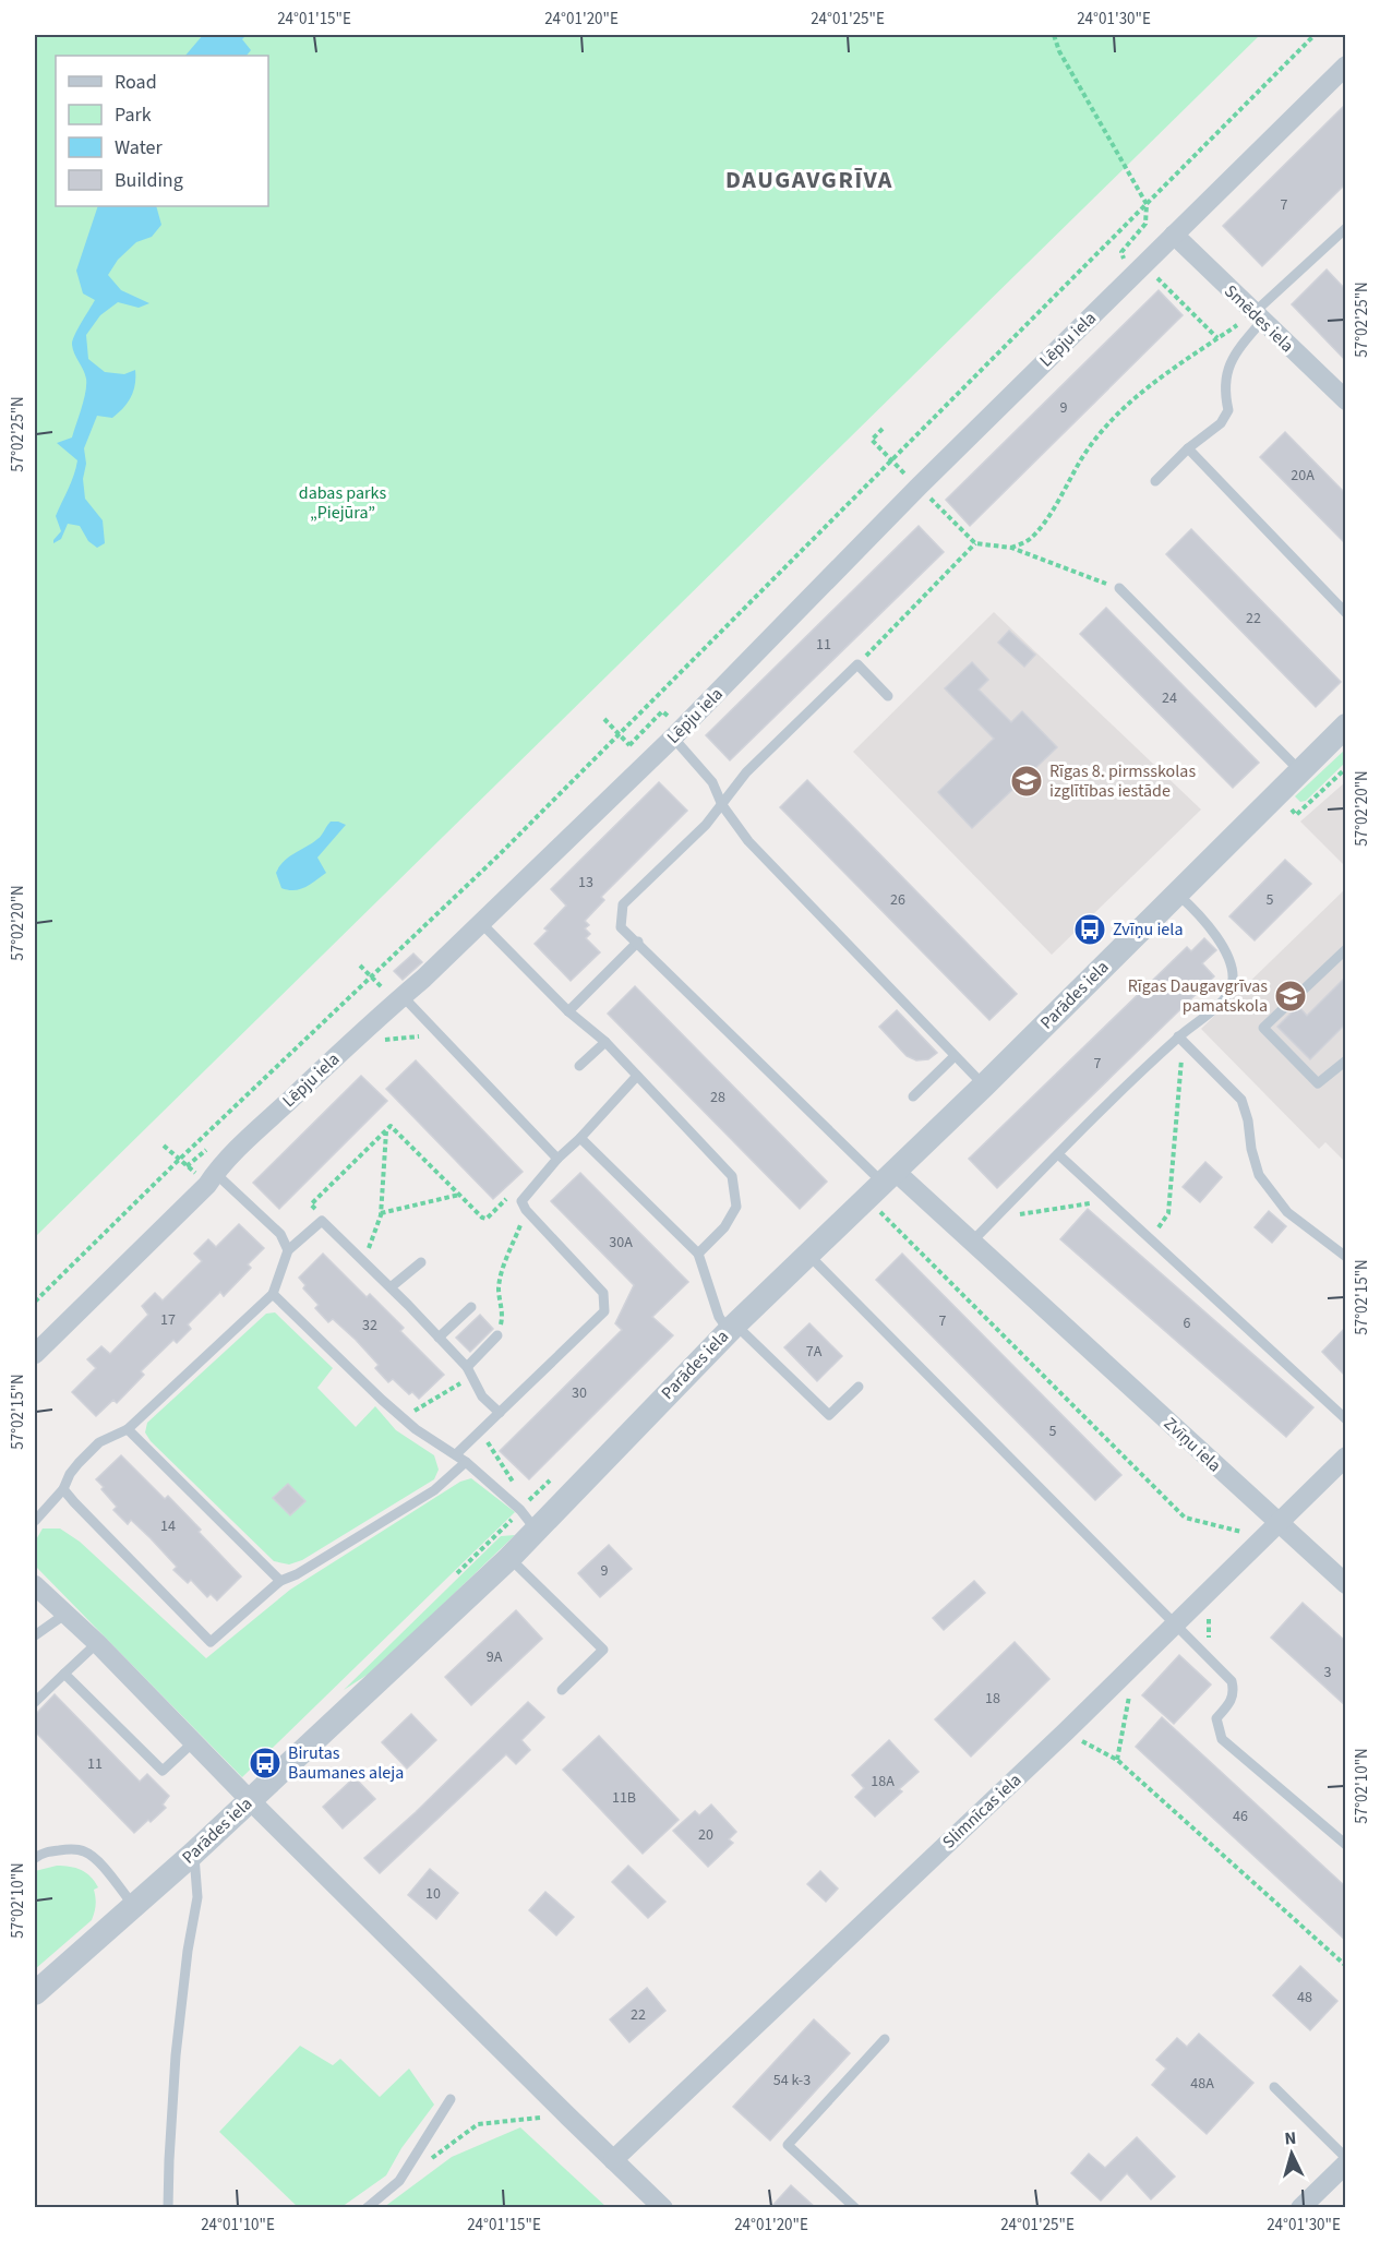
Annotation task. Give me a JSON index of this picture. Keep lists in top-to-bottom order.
{
  "streets": {
    "street": [
      "Smēdes iela",
      "Lēpju iela",
      "Parādes iela",
      "Zvīņu iela",
      "Slimnīcas iela"
    ]
  },
  "crossings": [
    ["Smēdes iela", "Lēpju iela"],
    ["Parādes iela", "Zvīņu iela"],
    ["Zvīņu iela", "Slimnīcas iela"]
  ],
  "districts": ["DAUGAVGRĪVA"],
  "parks": ["dabas parks „Piejūra”"],
  "places": {
    "school or university": ["Rīgas 8. pirmsskolas izglītības iestāde", "Rīgas Daugavgrīvas pamatskola"],
    "bus stop": ["Zvīņu iela", "Birutas Baumanes aleja"]
  },
  "house_numbers": [
    "7",
    "9",
    "20A",
    "22",
    "11",
    "24",
    "13",
    "26",
    "5",
    "7",
    "28",
    "30A",
    "17",
    "7",
    "6",
    "32",
    "7A",
    "30",
    "5",
    "14",
    "9",
    "9A",
    "3",
    "18",
    "11",
    "18A",
    "11B",
    "46",
    "20",
    "10",
    "48",
    "22",
    "54 k-3",
    "48A"
  ],
  "legend": [
    "Road",
    "Park",
    "Water",
    "Building"
  ],
  "north": "top",
  "coordinates": [
    "24°01'15\"E",
    "24°01'20\"E",
    "24°01'25\"E",
    "24°01'30\"E",
    "57°02'25\"N",
    "57°02'20\"N",
    "57°02'15\"N",
    "57°02'10\"N",
    "24°01'10\"E"
  ]
}
